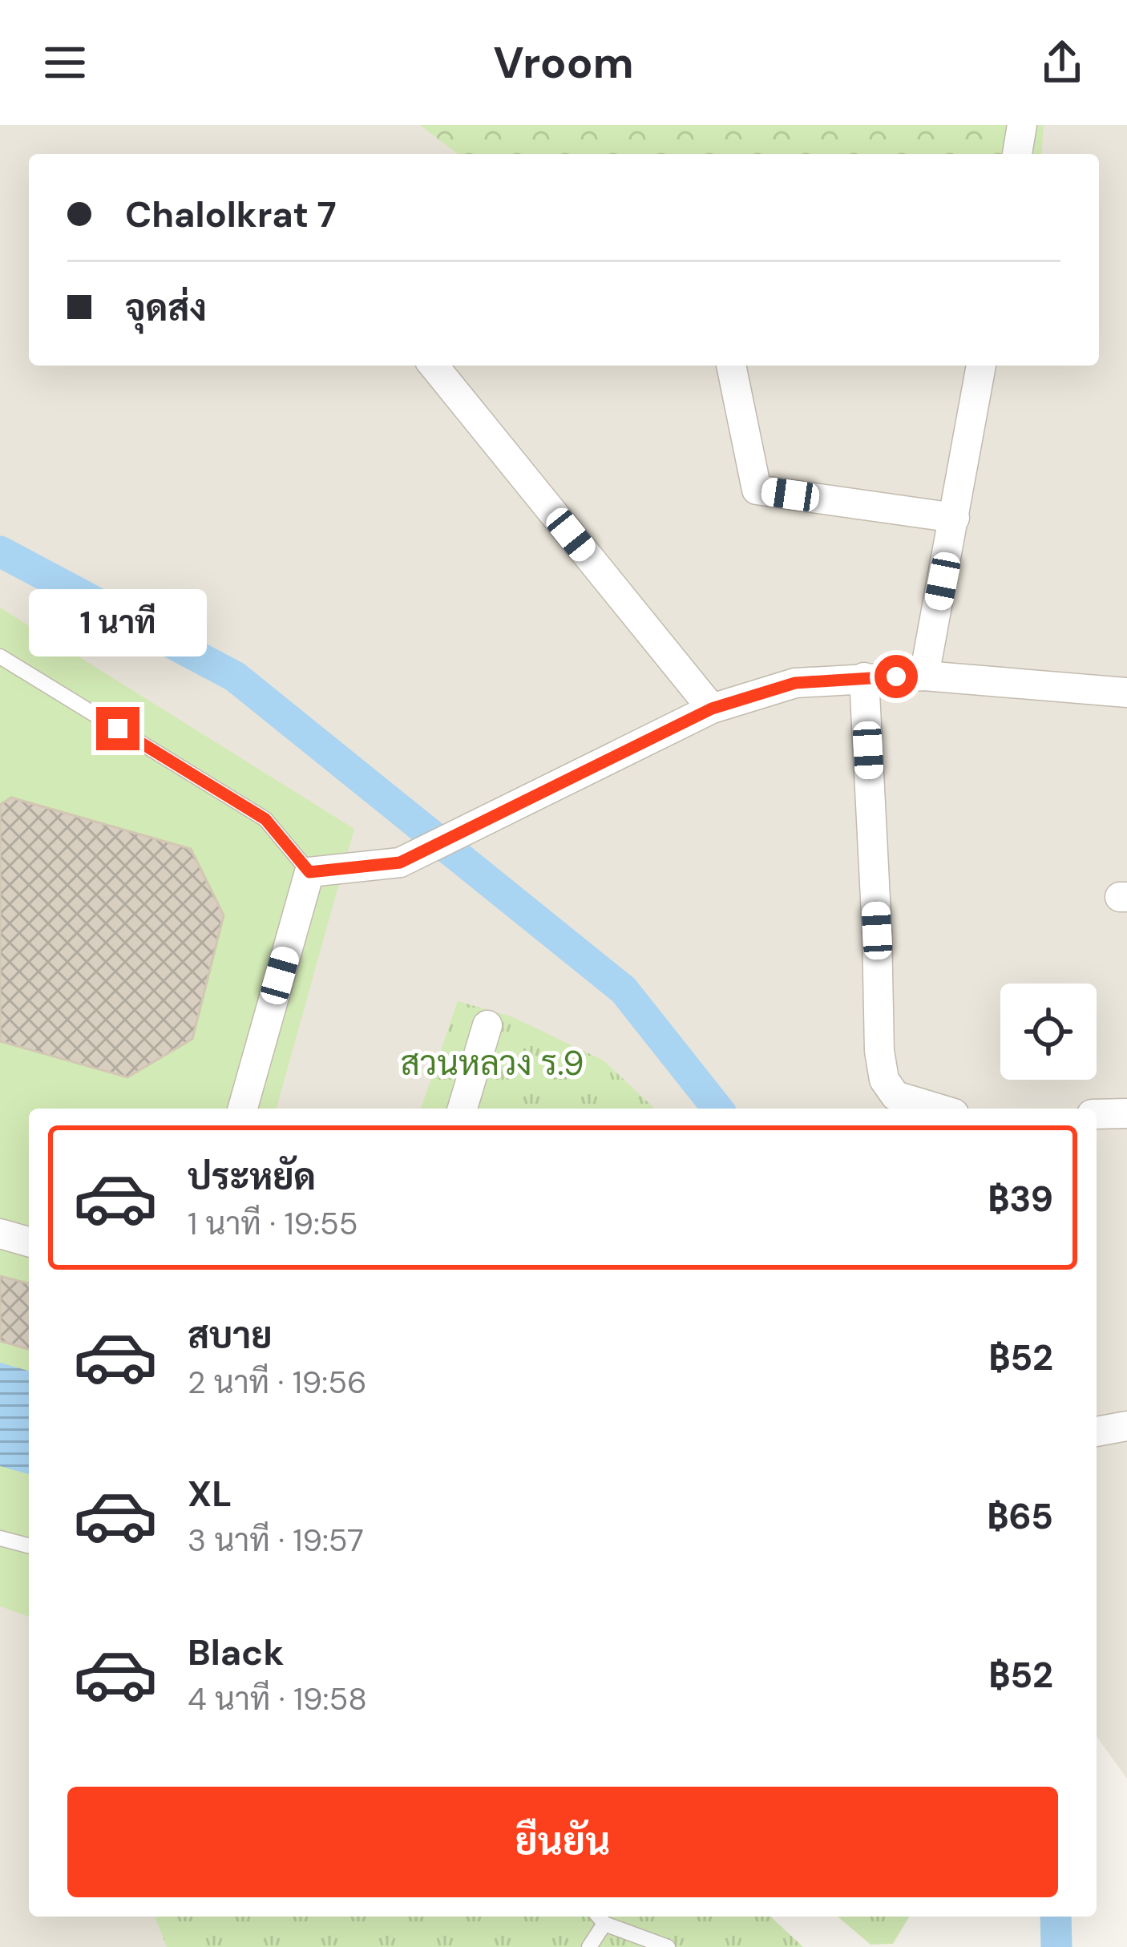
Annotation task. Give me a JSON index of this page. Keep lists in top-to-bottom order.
{
  "parks": ["สวนหลวง ร.9"],
  "page": {
    "header": "Vroom",
    "banner": ["Chalolkrat 7", "จุดส่ง"],
    "bubble": "1 นาที",
    "list": [
      {
        "name": "ประหยัด",
        "note": "1 นาที · 19:55",
        "value": "฿39"
      },
      {
        "name": "สบาย",
        "note": "2 นาที · 19:56",
        "value": "฿52"
      },
      {
        "name": "XL",
        "note": "3 นาที · 19:57",
        "value": "฿65"
      },
      {
        "name": "Black",
        "note": "4 นาที · 19:58",
        "value": "฿52"
      }
    ],
    "buttons": "ยืนยัน"
  }
}
